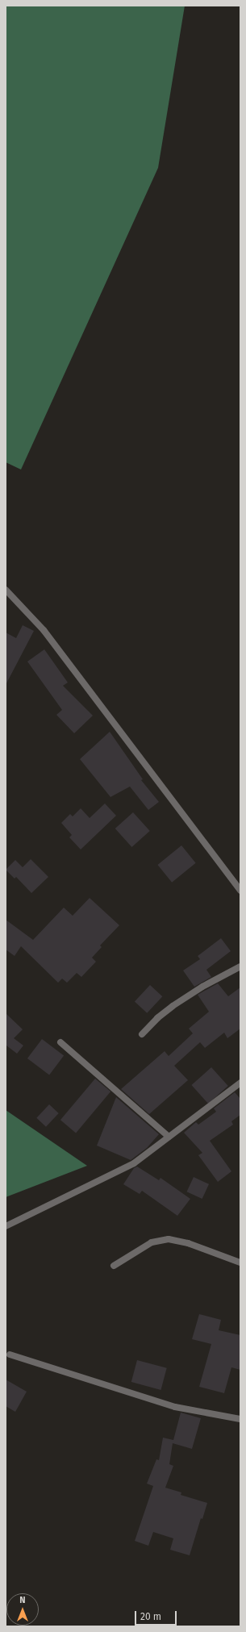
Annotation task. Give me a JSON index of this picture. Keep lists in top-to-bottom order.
{
  "scale_bar": "20 m",
  "north": "top"
}
